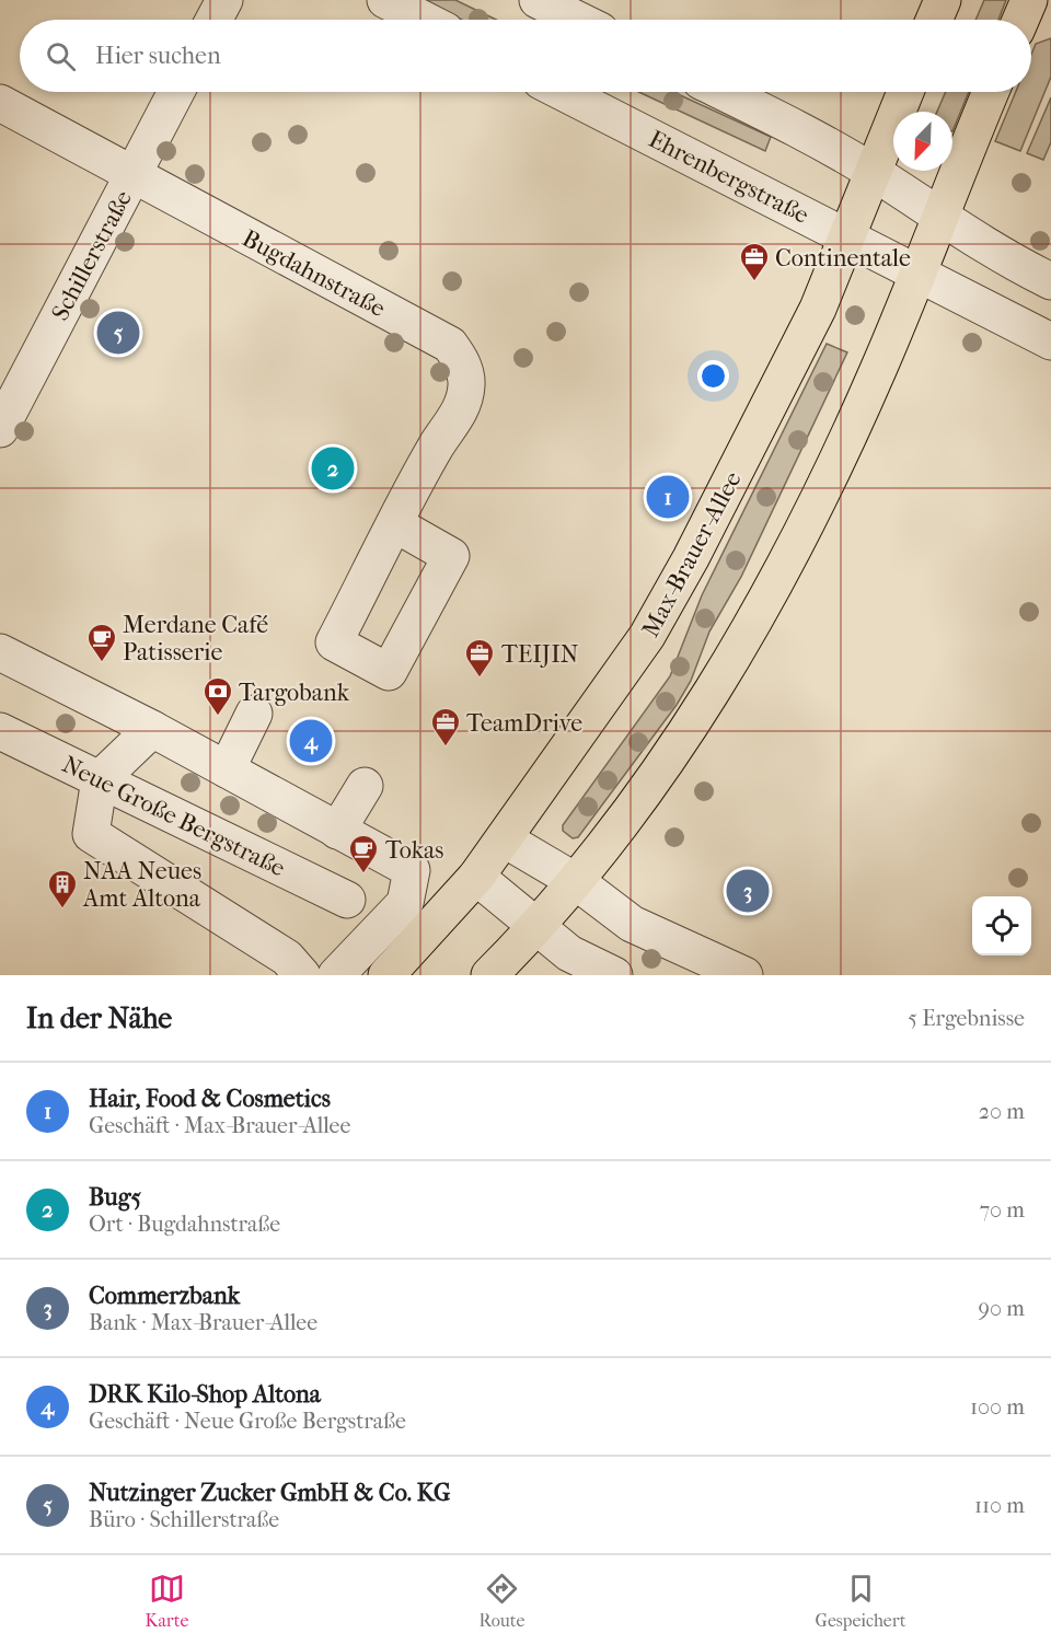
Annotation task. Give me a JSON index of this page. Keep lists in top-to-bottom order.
{
  "streets": {
    "main road": ["Max-Brauer-Allee"],
    "street": [
      "Ehrenbergstraße",
      "Schillerstraße",
      "Bugdahnstraße",
      "Neue Große Bergstraße"
    ]
  },
  "crossings": [
    ["Ehrenbergstraße", "Max-Brauer-Allee"],
    ["Schillerstraße", "Bugdahnstraße"]
  ],
  "places": {
    "office": ["Continentale", "TEIJIN", "TeamDrive"],
    "cafe": ["Merdane Café Patisserie", "Tokas"],
    "bank": ["Targobank"],
    "building": ["NAA Neues Amt Altona"]
  },
  "north": "bottom left",
  "page": {
    "search": "Hier suchen",
    "pins": [
      "5",
      "2",
      "1",
      "4",
      "3"
    ],
    "heading": ["In der Nähe", "5 Ergebnisse"],
    "list": [
      {
        "mark": "1",
        "name": "Hair, Food & Cosmetics",
        "note": "Geschäft · Max-Brauer-Allee",
        "value": "20 m"
      },
      {
        "mark": "2",
        "name": "Bug5",
        "note": "Ort · Bugdahnstraße",
        "value": "70 m"
      },
      {
        "mark": "3",
        "name": "Commerzbank",
        "note": "Bank · Max-Brauer-Allee",
        "value": "90 m"
      },
      {
        "mark": "4",
        "name": "DRK Kilo-Shop Altona",
        "note": "Geschäft · Neue Große Bergstraße",
        "value": "100 m"
      },
      {
        "mark": "5",
        "name": "Nutzinger Zucker GmbH & Co. KG",
        "note": "Büro · Schillerstraße",
        "value": "110 m"
      }
    ],
    "nav": ["Karte", "Route", "Gespeichert"]
  }
}
